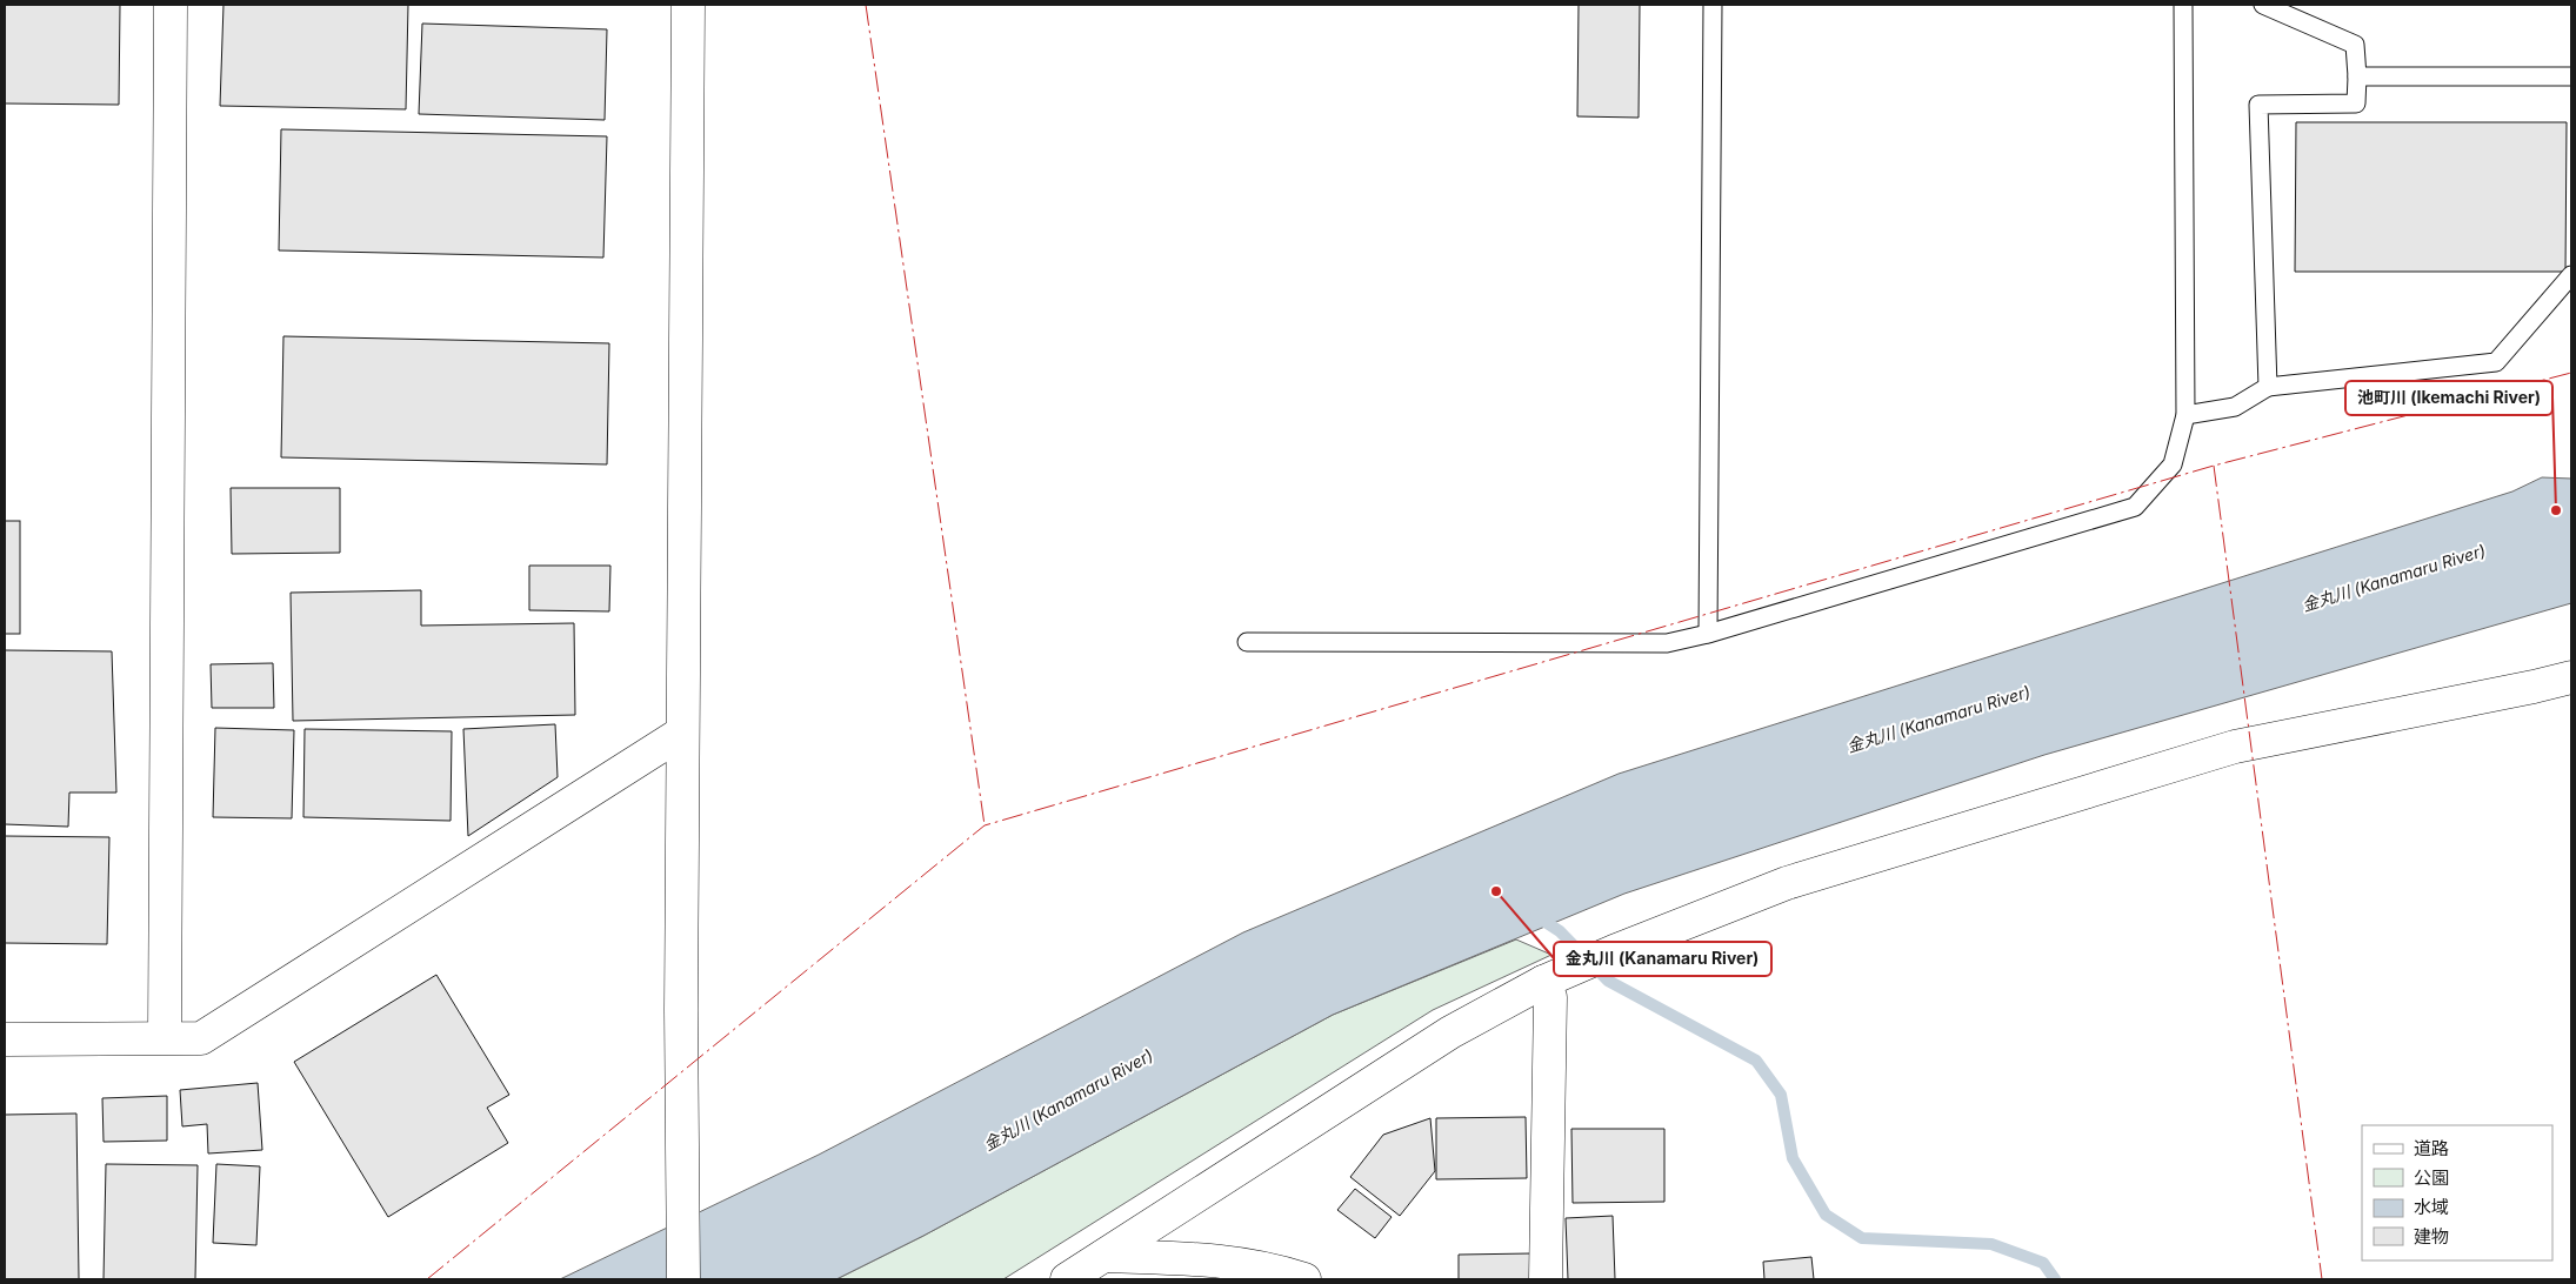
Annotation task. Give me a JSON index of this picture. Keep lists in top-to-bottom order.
{
  "water": ["金丸川 (Kanamaru River)"],
  "places": ["池町川 (Ikemachi River)", "金丸川 (Kanamaru River)"],
  "legend": [
    "道路",
    "公園",
    "水域",
    "建物"
  ]
}
